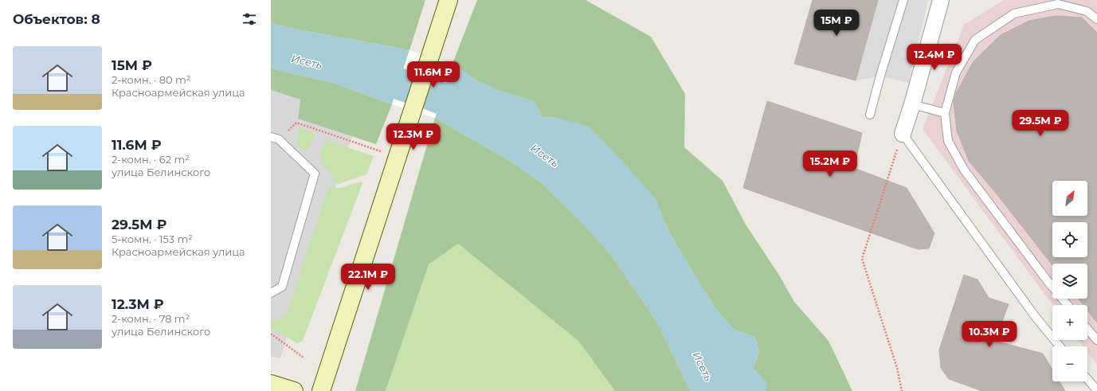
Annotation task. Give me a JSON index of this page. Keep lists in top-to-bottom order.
{
  "water": ["Исеть"],
  "north": "top right",
  "page": {
    "heading": "Объектов: 8",
    "price": [
      "15M ₽",
      "12.4M ₽",
      "11.6M ₽",
      "29.5M ₽",
      "12.3M ₽",
      "15.2M ₽",
      "22.1M ₽",
      "10.3M ₽"
    ],
    "list": [
      {
        "name": "15M ₽",
        "note": "2-комн. · 80 m² · Красноармейская улица"
      },
      {
        "name": "11.6M ₽",
        "note": "2-комн. · 62 m² · улица Белинского"
      },
      {
        "name": "29.5M ₽",
        "note": "5-комн. · 153 m² · Красноармейская улица"
      },
      {
        "name": "12.3M ₽",
        "note": "2-комн. · 78 m² · улица Белинского"
      }
    ],
    "map_buttons": ["+", "−"]
  }
}
